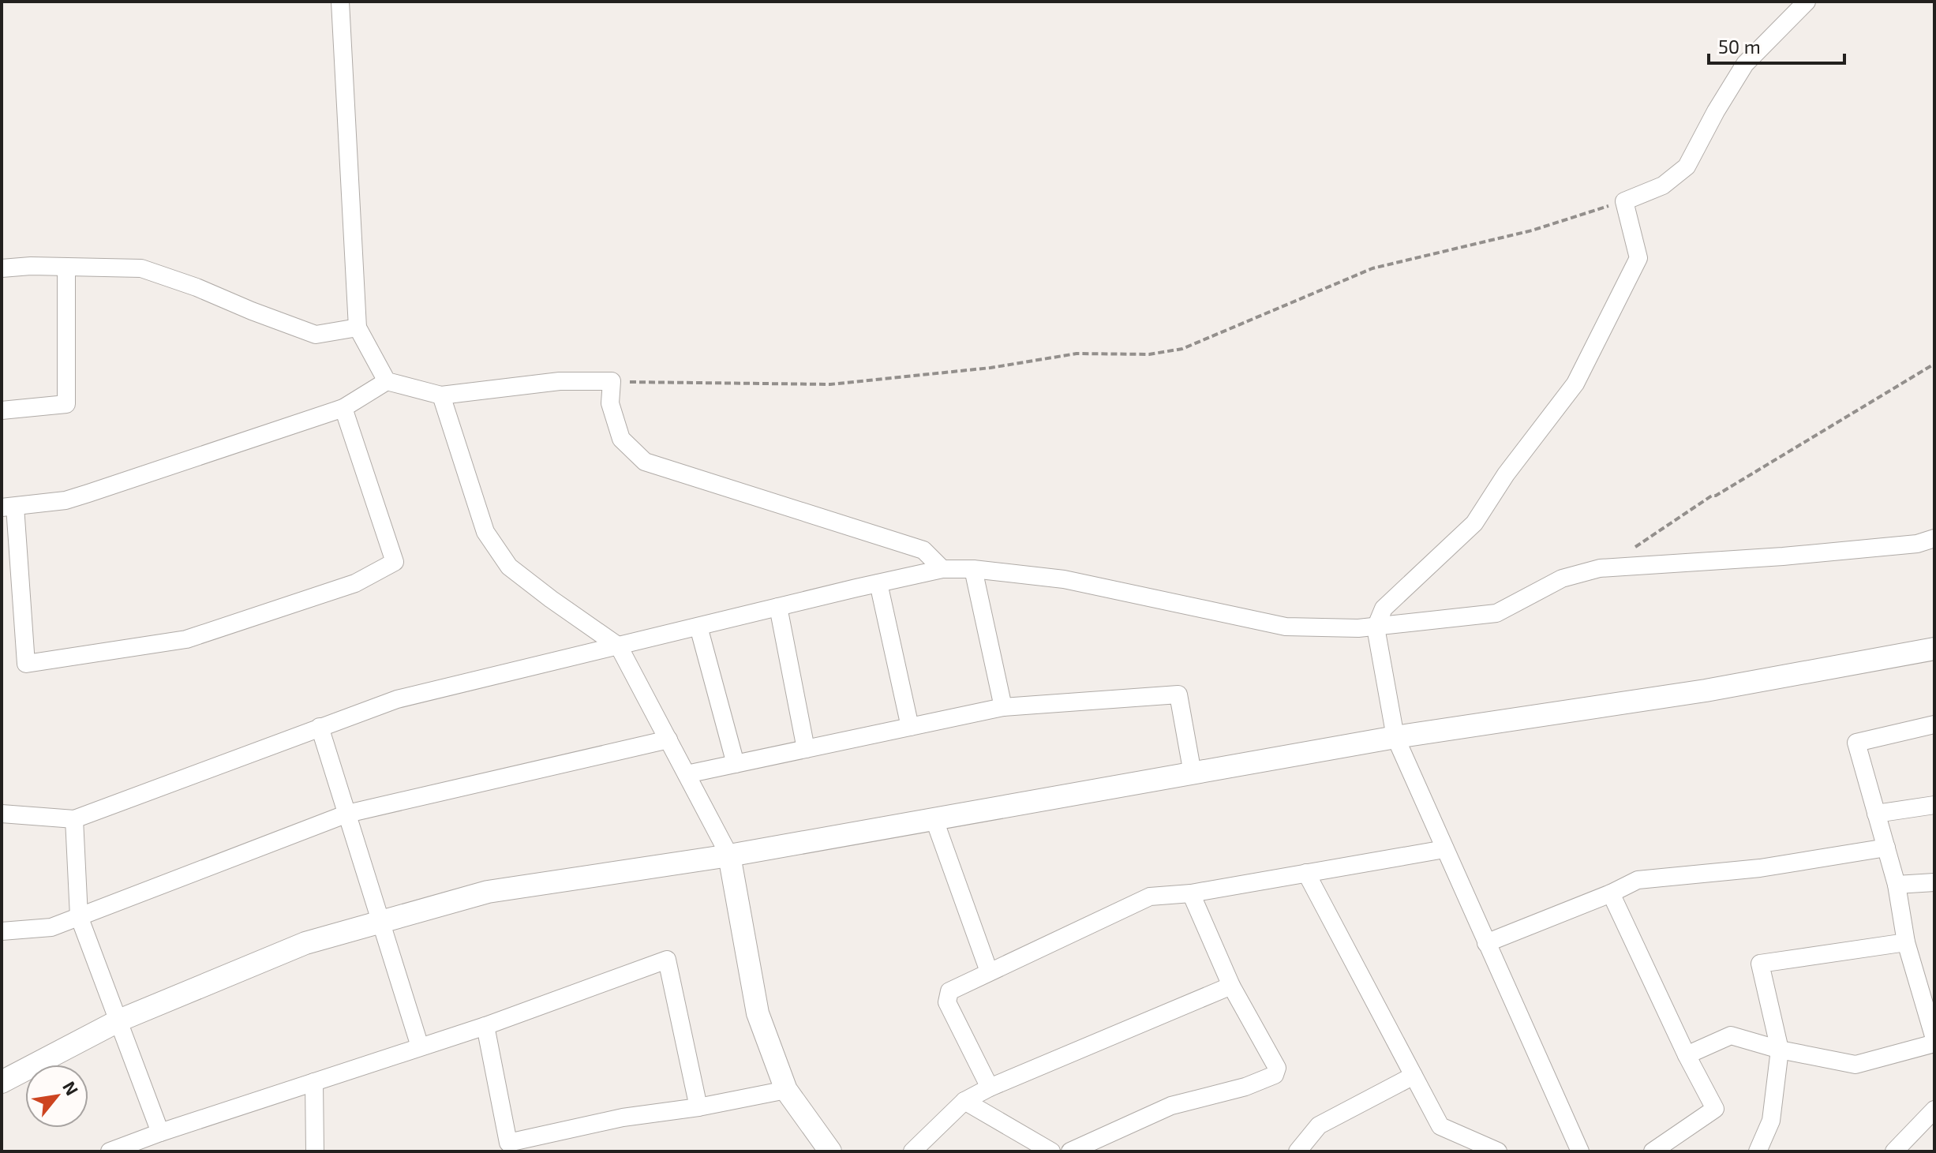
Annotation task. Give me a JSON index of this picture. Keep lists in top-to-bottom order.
{
  "scale_bar": "50 m",
  "north": "top right"
}
